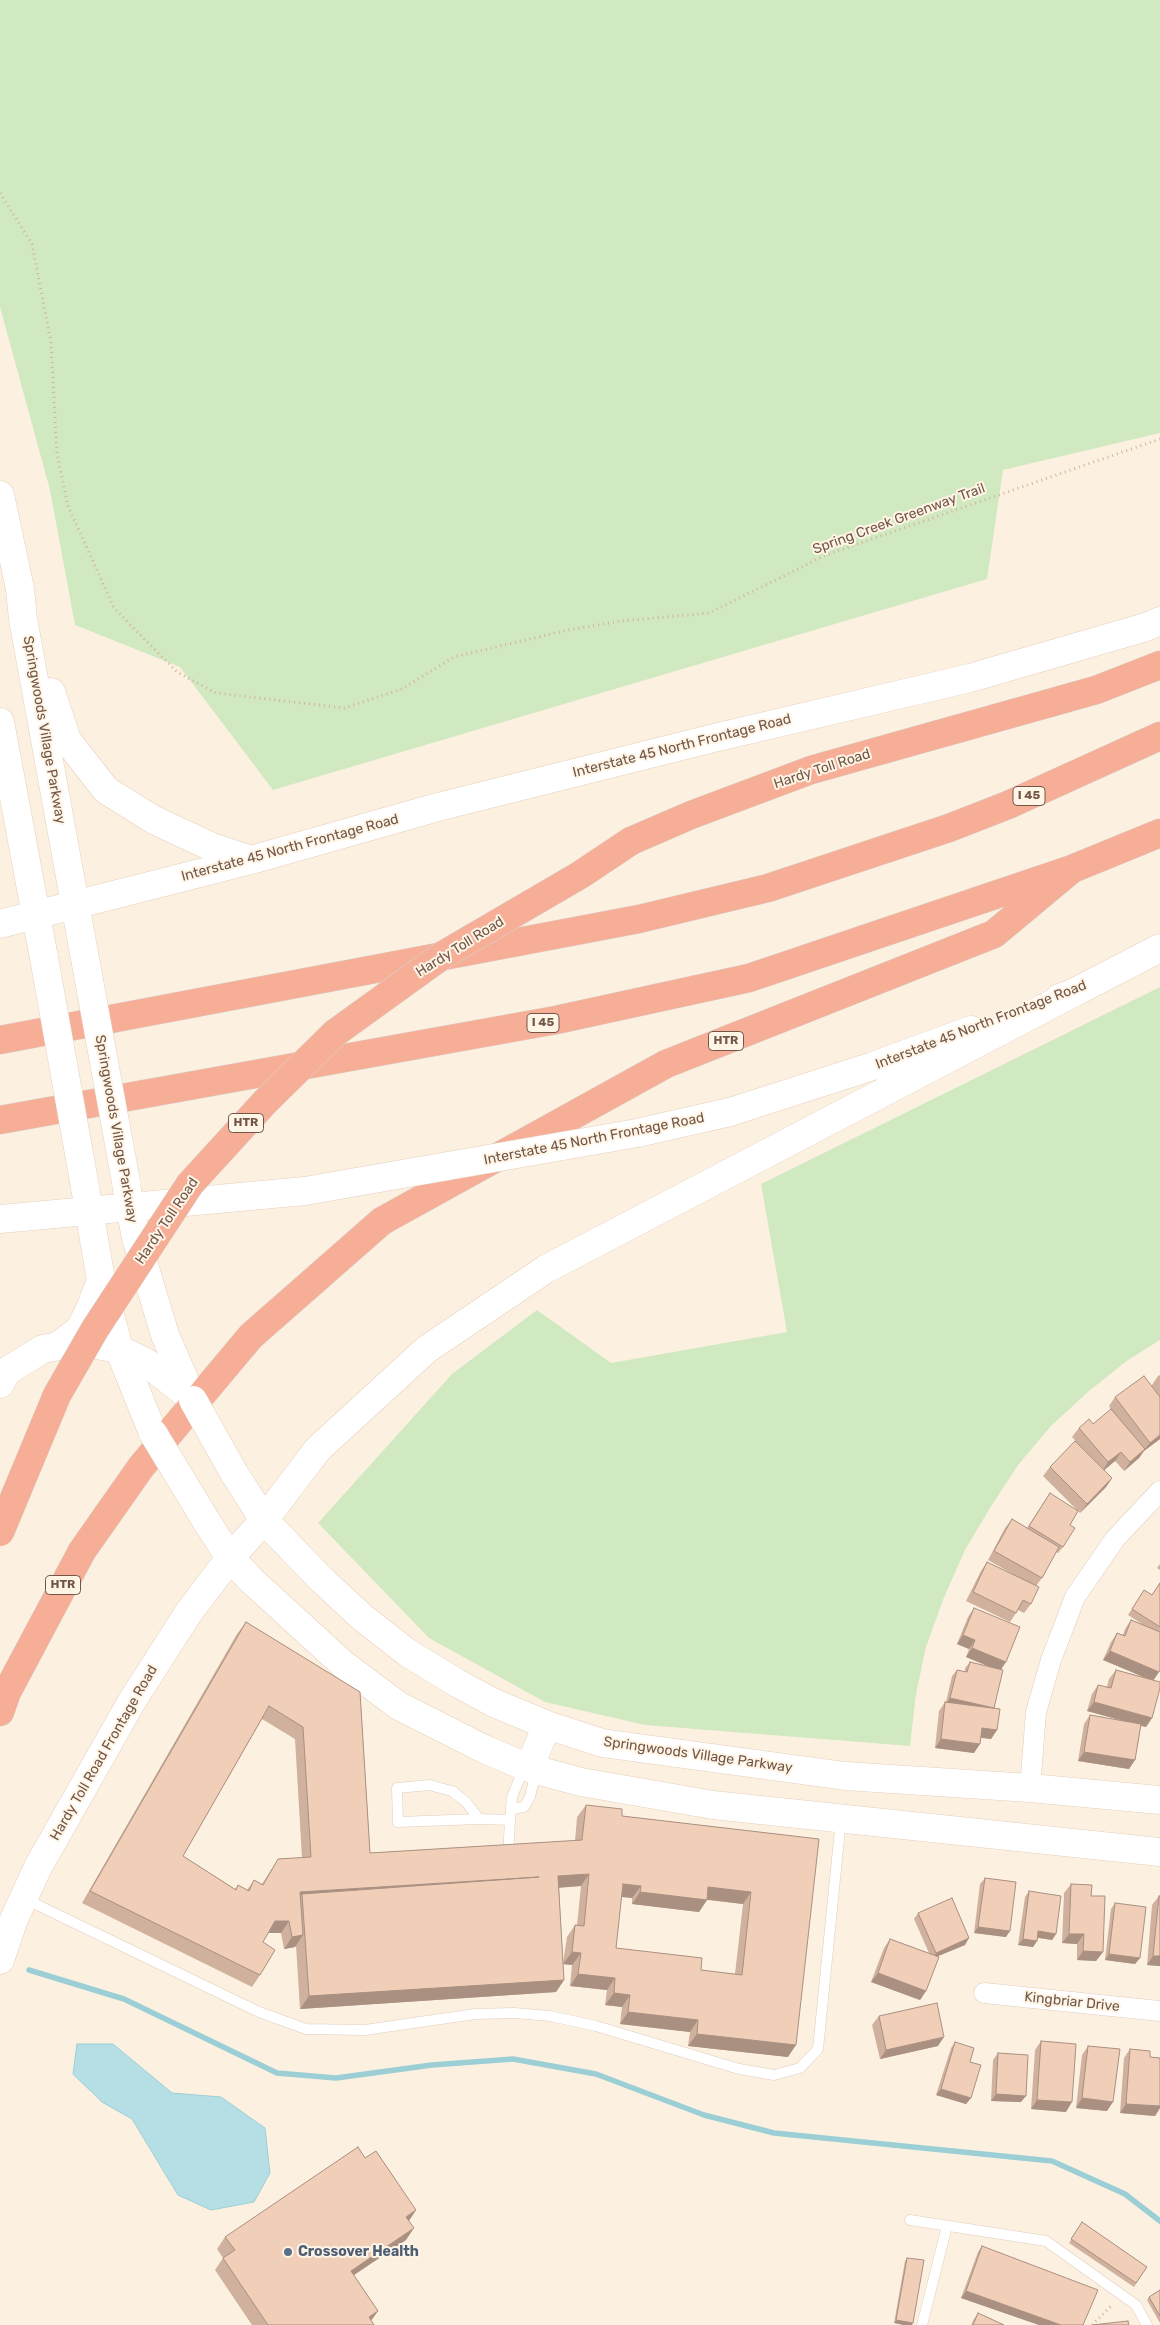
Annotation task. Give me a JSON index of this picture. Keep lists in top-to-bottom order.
{
  "streets": {
    "highway": ["Hardy Toll Road", "I 45", "HTR"],
    "main road": ["Springwoods Village Parkway", "Interstate 45 North Frontage Road", "Hardy Toll Road Frontage Road"],
    "street": ["Kingbriar Drive"],
    "path": ["Spring Creek Greenway Trail"]
  },
  "crossings": [
    ["Springwoods Village Parkway", "Interstate 45 North Frontage Road"],
    ["Springwoods Village Parkway", "Hardy Toll Road Frontage Road"],
    ["Interstate 45 North Frontage Road", "Hardy Toll Road Frontage Road"],
    ["I 45", "HTR"]
  ],
  "places": ["Crossover Health"]
}
